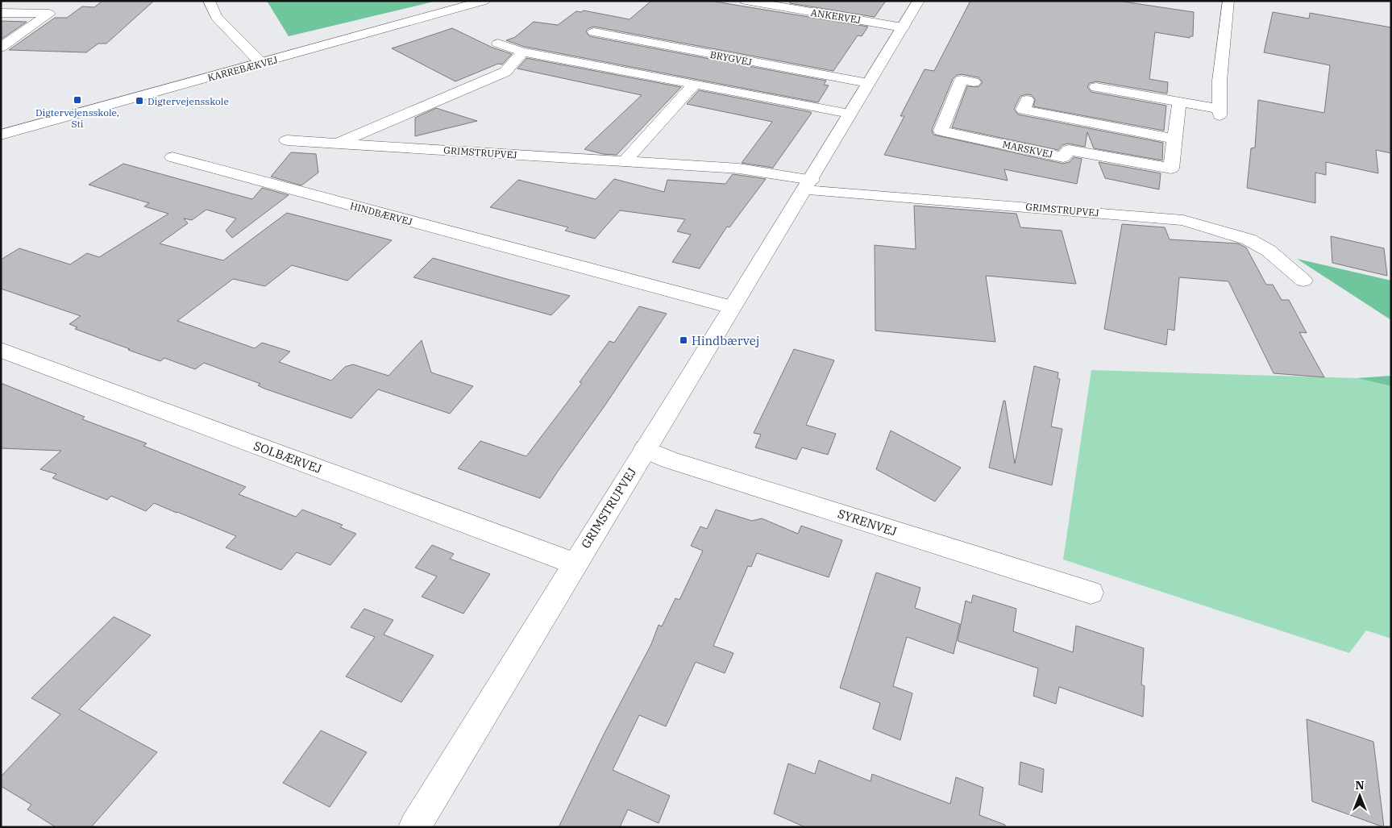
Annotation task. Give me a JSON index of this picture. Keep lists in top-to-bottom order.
{
  "streets": {
    "street": [
      "ANKERVEJ",
      "BRYGVEJ",
      "KARREBÆKVEJ",
      "MARSKVEJ",
      "GRIMSTRUPVEJ",
      "HINDBÆRVEJ",
      "SOLBÆRVEJ",
      "SYRENVEJ"
    ]
  },
  "crossings": [
    ["ANKERVEJ", "GRIMSTRUPVEJ"],
    ["BRYGVEJ", "GRIMSTRUPVEJ"],
    ["GRIMSTRUPVEJ", "HINDBÆRVEJ"],
    ["GRIMSTRUPVEJ", "SOLBÆRVEJ"],
    ["GRIMSTRUPVEJ", "SYRENVEJ"]
  ],
  "places": {
    "transit": ["Digtervejensskole, Sti", "Digtervejensskole", "Hindbærvej"]
  },
  "north": "top"
}
